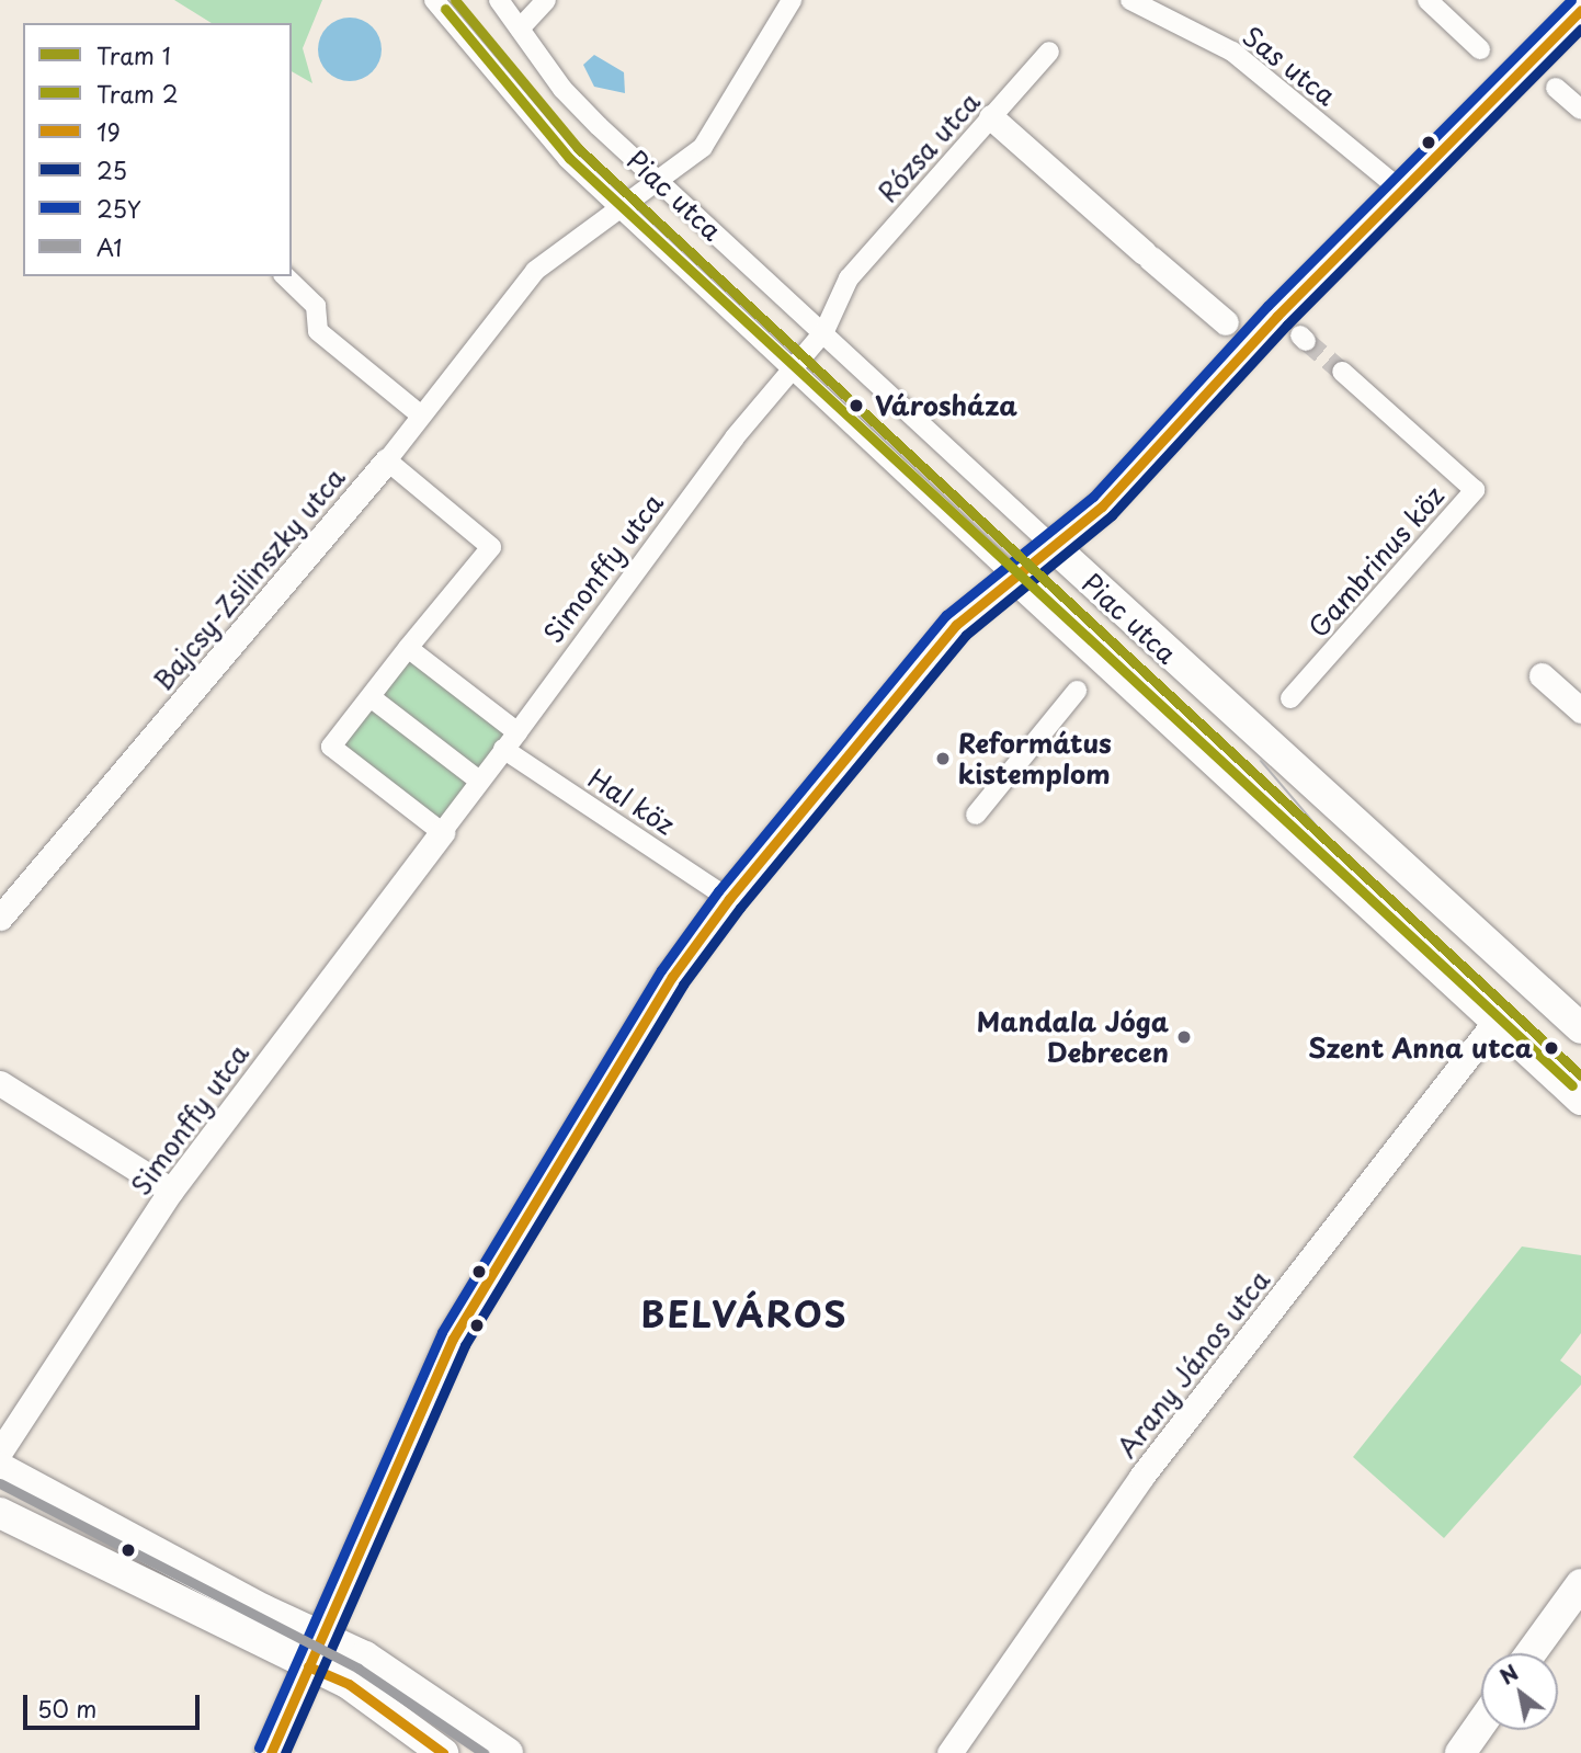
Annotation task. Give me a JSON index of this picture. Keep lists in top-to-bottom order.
{
  "streets": {
    "street": [
      "Sas utca",
      "Rózsa utca",
      "Piac utca",
      "Gambrinus köz",
      "Simonffy utca",
      "Bajcsy-Zsilinszky utca",
      "Hal köz",
      "Arany János utca"
    ]
  },
  "crossings": [
    ["Rózsa utca", "Piac utca"],
    ["Rózsa utca", "Simonffy utca"],
    ["Piac utca", "Simonffy utca"],
    ["Piac utca", "Bajcsy-Zsilinszky utca"],
    ["Piac utca", "Arany János utca"]
  ],
  "districts": ["BELVÁROS"],
  "places": [
    "Városháza",
    "Református kistemplom",
    "Mandala Jóga Debrecen",
    "Szent Anna utca"
  ],
  "lines": [
    "tram line 1",
    "transit line 25Y",
    "tram line 2",
    "transit line 19",
    "transit line 25",
    "transit line A1"
  ],
  "legend": [
    "Tram 1",
    "Tram 2",
    "19",
    "25",
    "25Y",
    "A1"
  ],
  "scale_bar": "50 m",
  "north": "top left"
}
